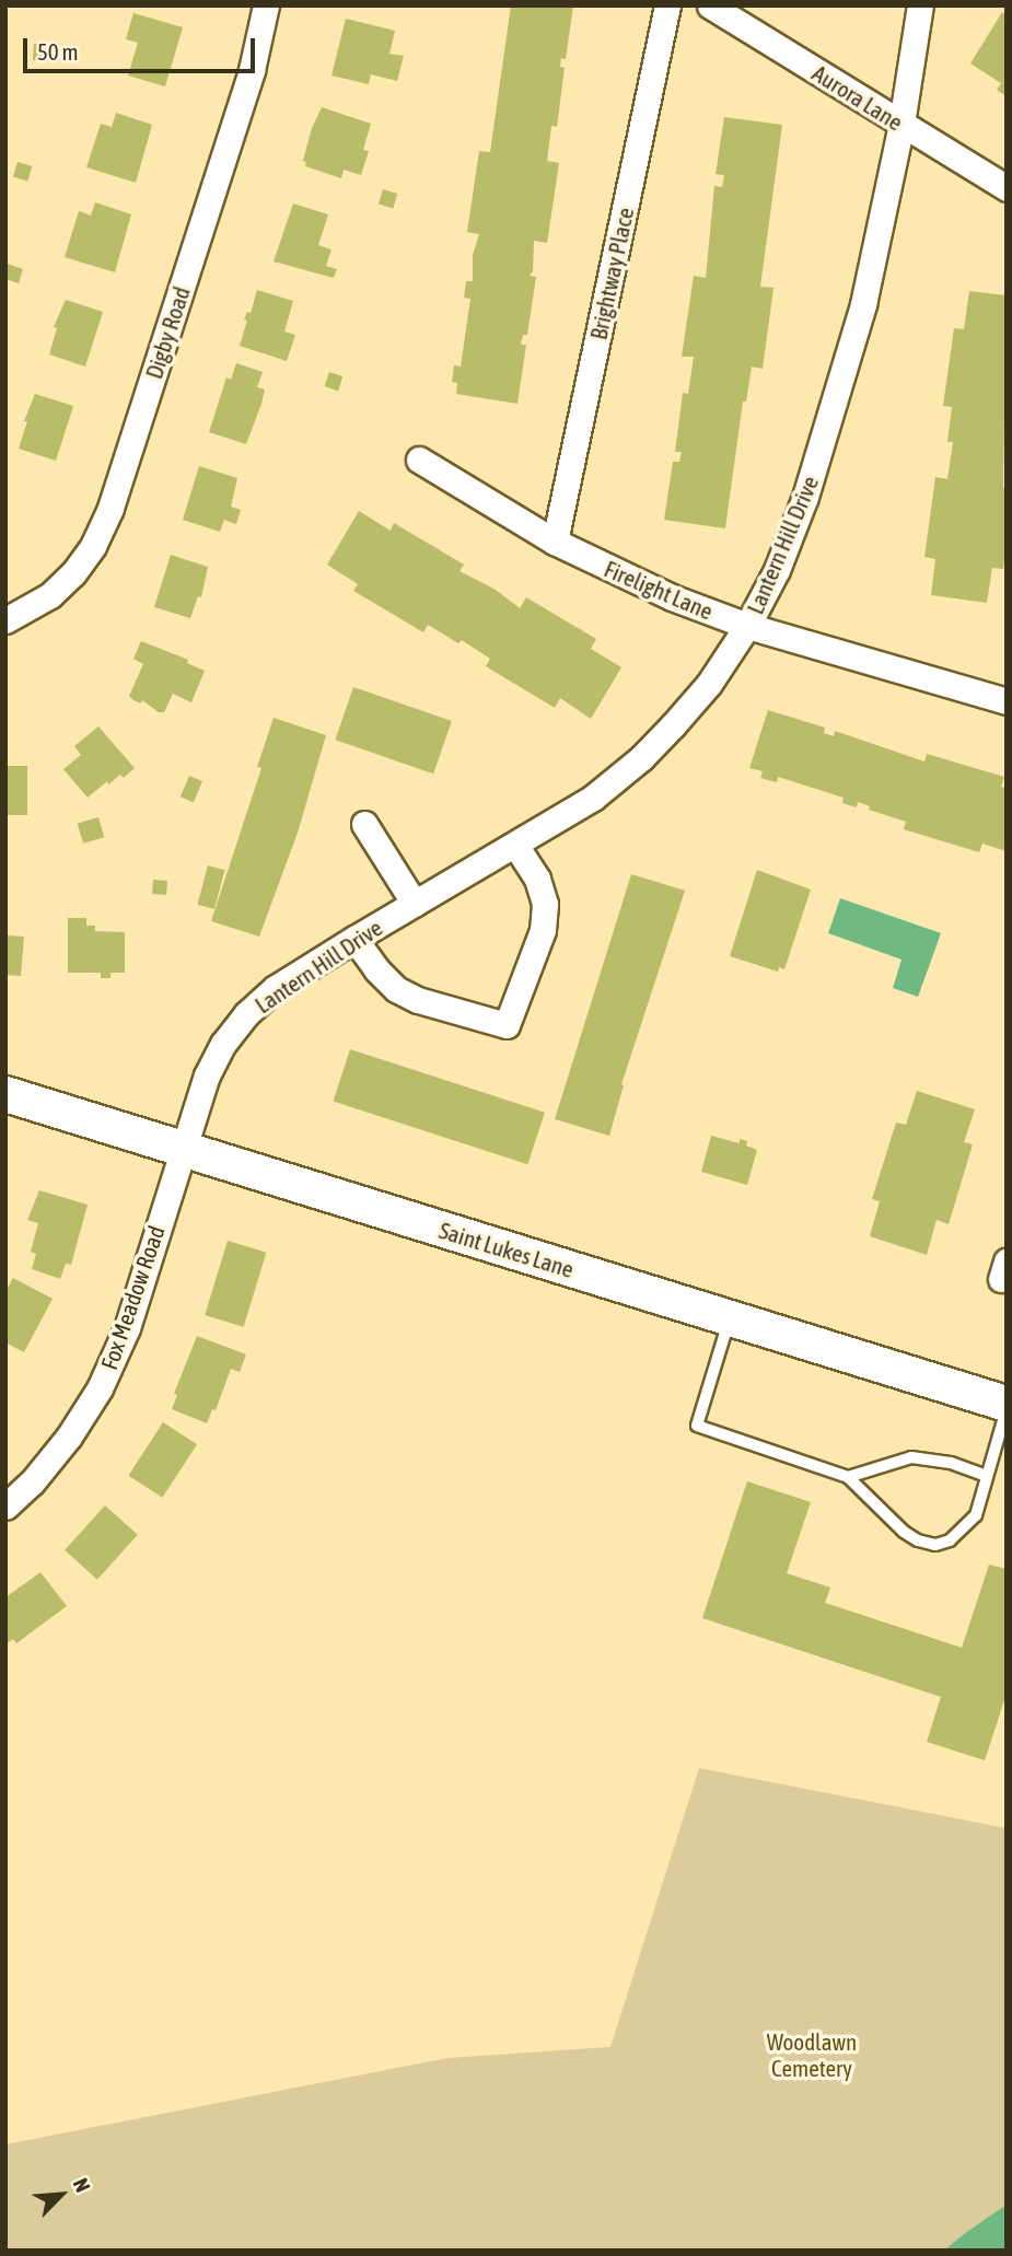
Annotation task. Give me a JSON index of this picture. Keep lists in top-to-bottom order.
{
  "streets": {
    "street": [
      "Aurora Lane",
      "Brightway Place",
      "Digby Road",
      "Lantern Hill Drive",
      "Firelight Lane",
      "Saint Lukes Lane",
      "Fox Meadow Road"
    ]
  },
  "crossings": [
    ["Aurora Lane", "Lantern Hill Drive"],
    ["Brightway Place", "Firelight Lane"],
    ["Lantern Hill Drive", "Firelight Lane"],
    ["Lantern Hill Drive", "Saint Lukes Lane"],
    ["Lantern Hill Drive", "Fox Meadow Road"],
    ["Saint Lukes Lane", "Fox Meadow Road"]
  ],
  "parks": ["Woodlawn Cemetery"],
  "scale_bar": "50 m",
  "north": "top right"
}
